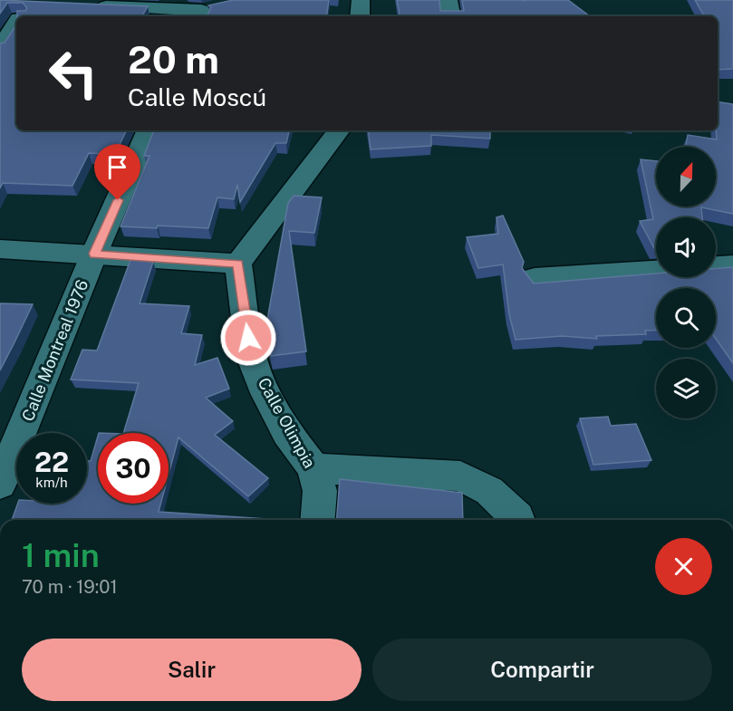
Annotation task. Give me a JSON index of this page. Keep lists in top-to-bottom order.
{
  "streets": {
    "street": ["Calle Montreal 1976", "Calle Olimpia"]
  },
  "north": "top",
  "page": {
    "turn": ["20 m", "Calle Moscú"],
    "speed": "22 km/h",
    "limit": "30",
    "heading": ["1 min", "70 m · 19:01"],
    "buttons": ["Salir", "Compartir"]
  }
}
